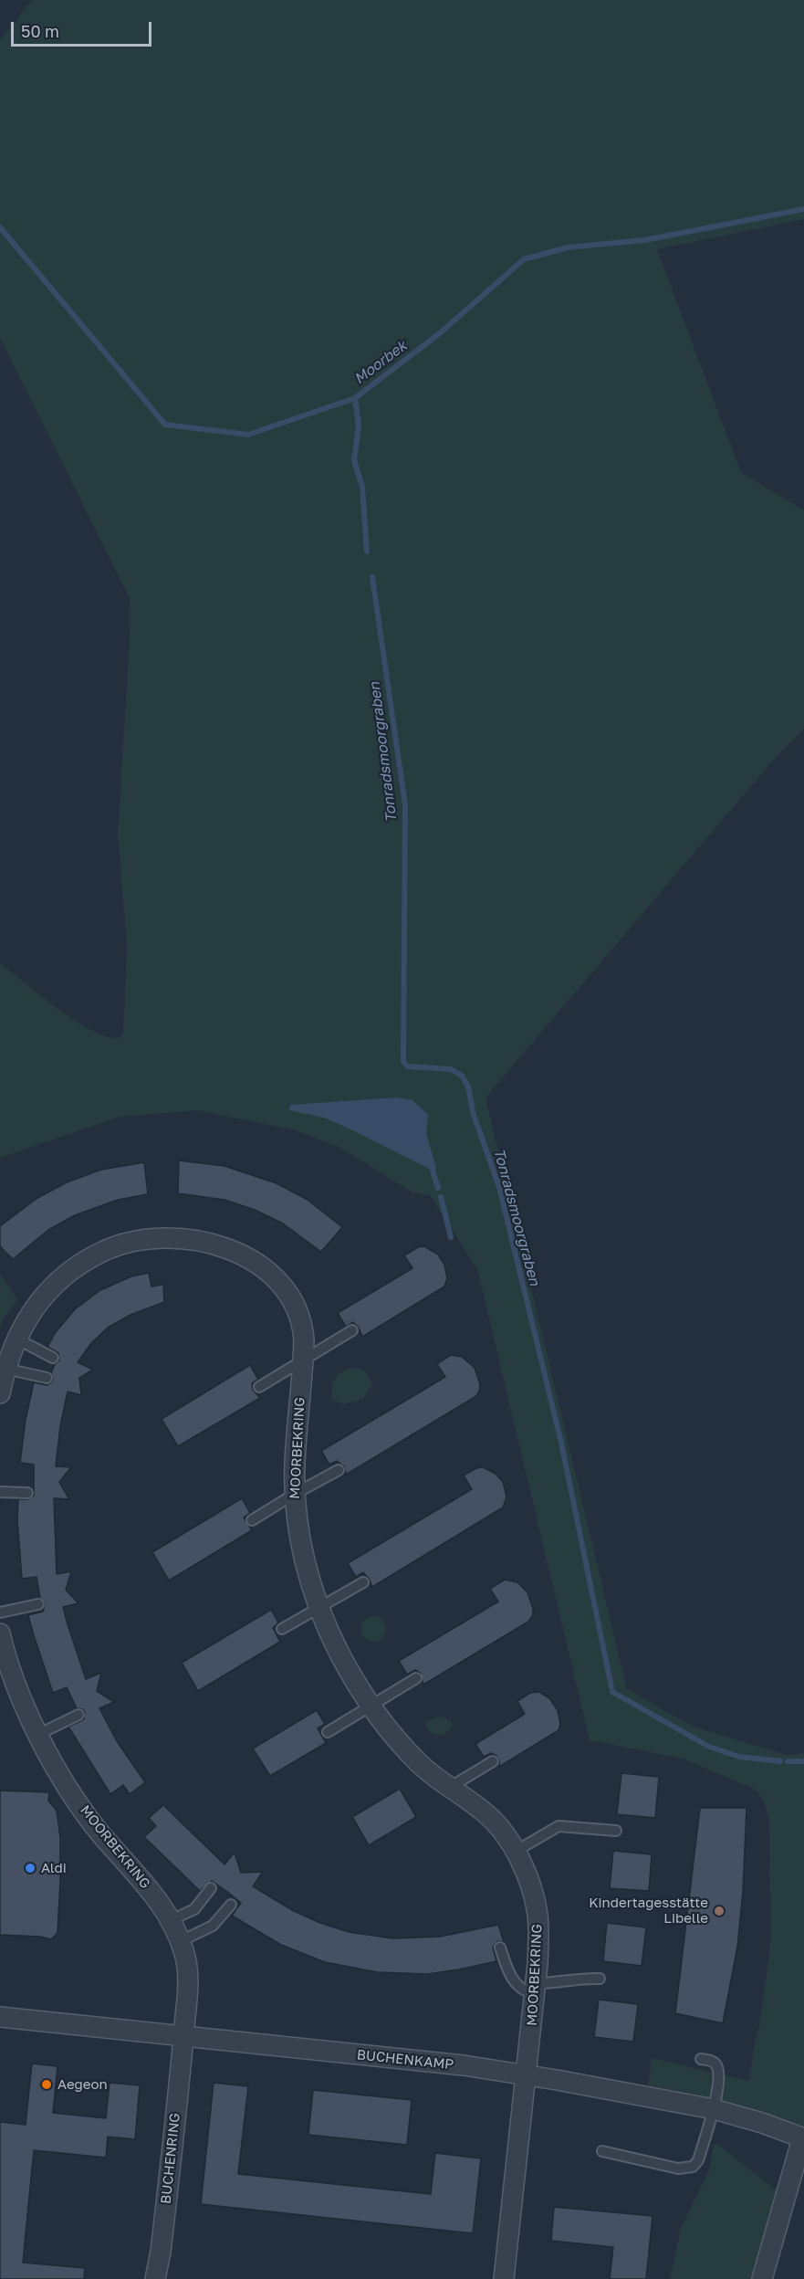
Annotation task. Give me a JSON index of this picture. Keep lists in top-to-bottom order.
{
  "streets": {
    "street": ["MOORBEKRING", "BUCHENKAMP", "BUCHENRING"]
  },
  "crossings": [
    ["MOORBEKRING", "BUCHENKAMP"],
    ["MOORBEKRING", "BUCHENRING"],
    ["BUCHENKAMP", "BUCHENRING"]
  ],
  "water": ["Moorbek", "Tonradsmoorgraben"],
  "places": ["Aldi", "Kindertagesstätte Libelle", "Aegeon"],
  "scale_bar": "50 m"
}
